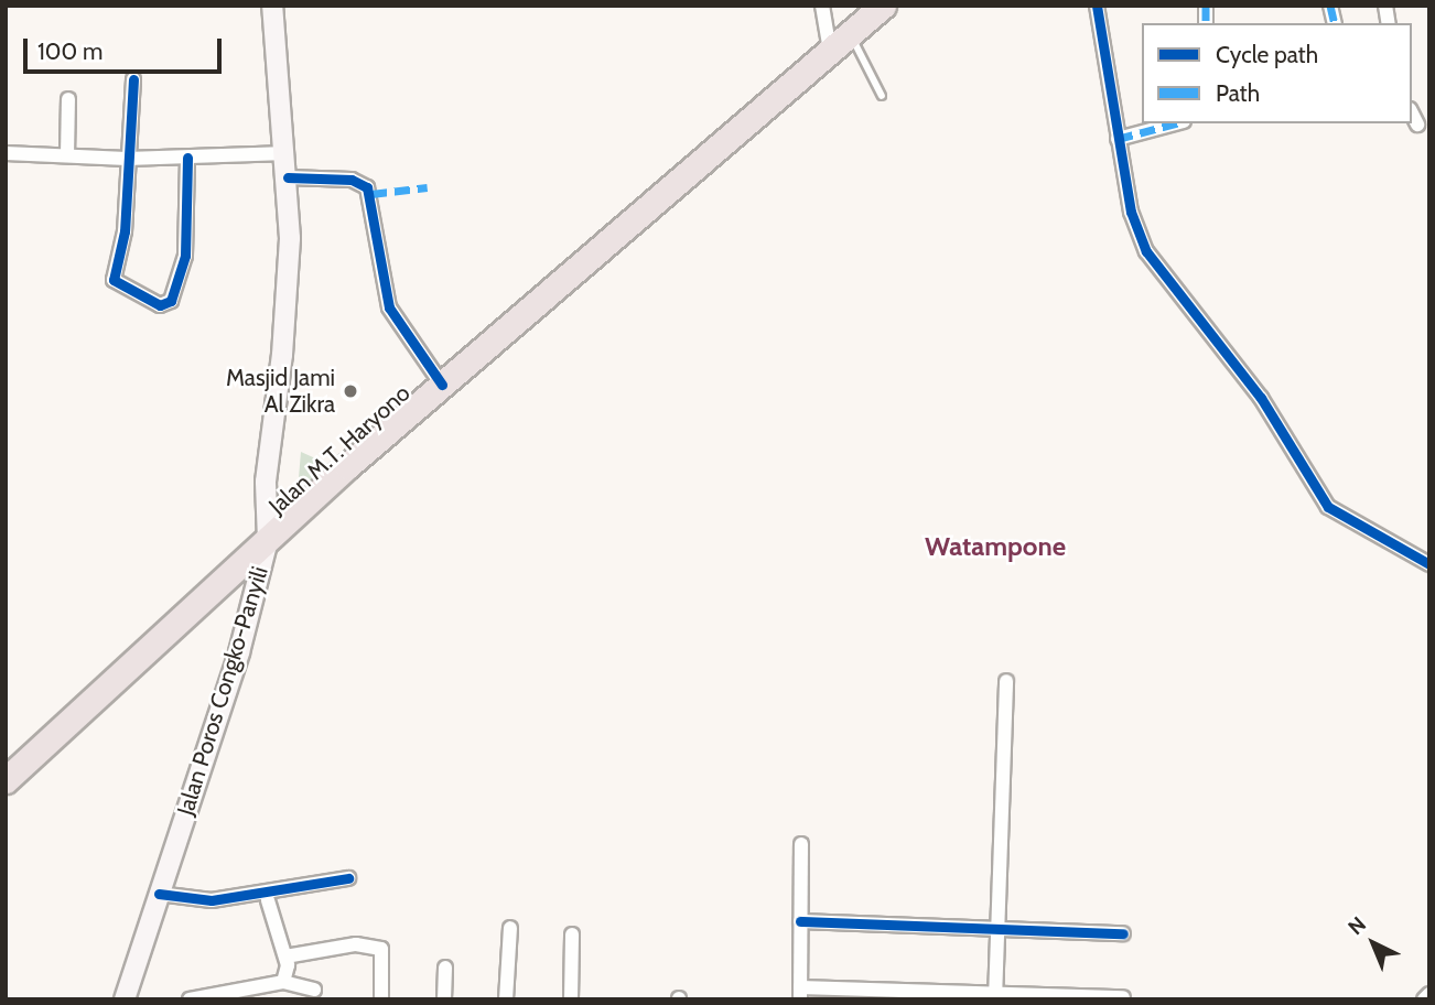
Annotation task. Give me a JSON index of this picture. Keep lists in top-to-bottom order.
{
  "streets": {
    "highway": ["Jalan M.T. Haryono"],
    "main road": ["Jalan Poros Congko-Panyili"]
  },
  "crossings": [
    ["Jalan M.T. Haryono", "Jalan Poros Congko-Panyili"]
  ],
  "districts": ["Watampone"],
  "places": ["Masjid Jami Al Zikra"],
  "legend": ["Cycle path", "Path"],
  "scale_bar": "100 m",
  "north": "top left"
}
